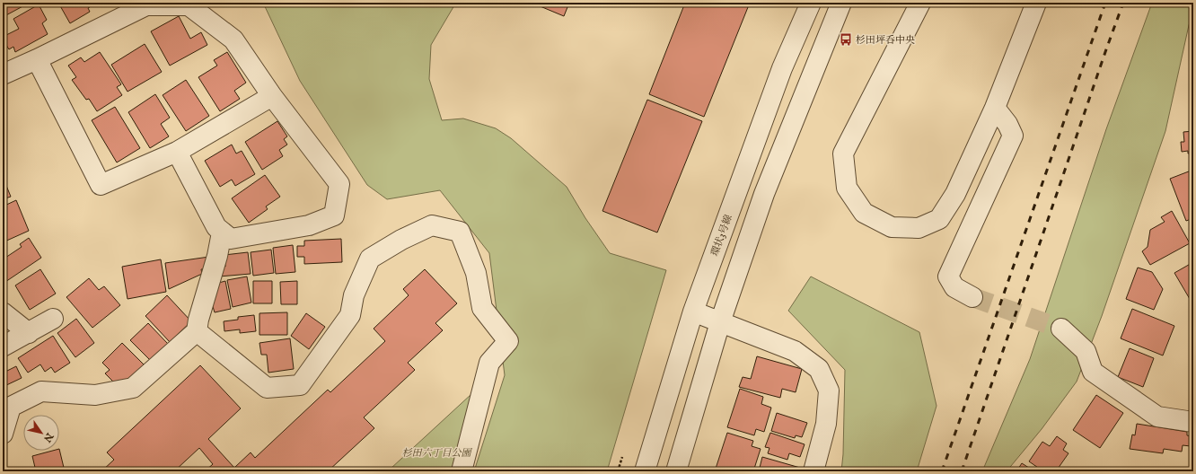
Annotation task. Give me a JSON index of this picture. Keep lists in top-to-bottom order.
{
  "streets": {
    "street": ["環状3号線"]
  },
  "parks": ["杉田六丁目公園"],
  "places": {
    "bus stop": ["杉田坪呑中央"]
  },
  "north": "bottom right"
}
